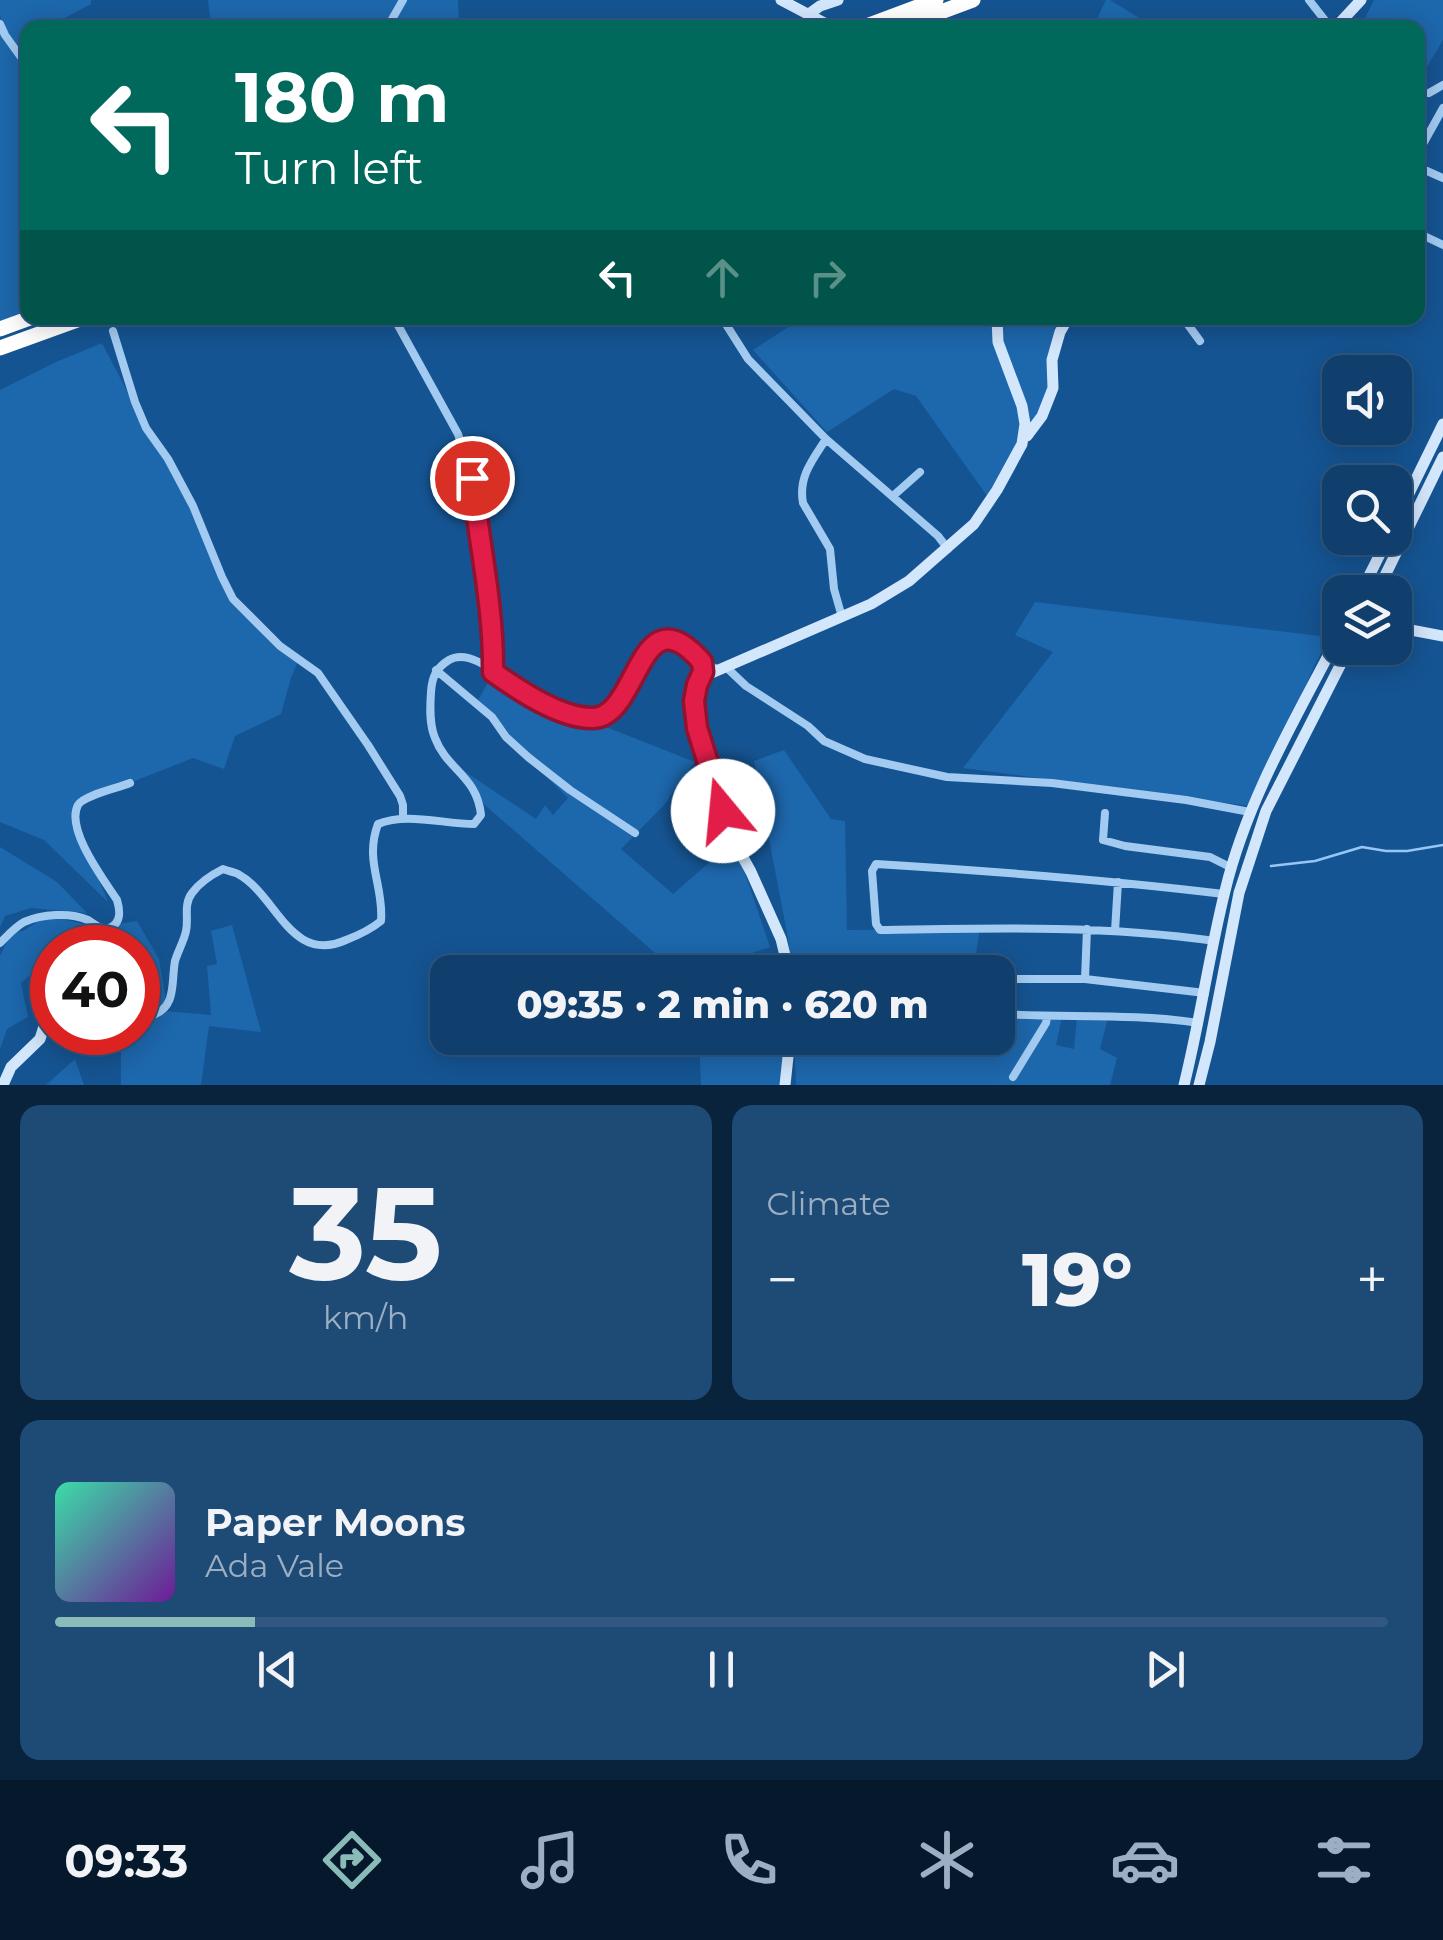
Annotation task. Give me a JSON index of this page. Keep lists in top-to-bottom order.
{
  "page": {
    "turn": ["180 m", "Turn left"],
    "limit": "40",
    "trip": "09:35 · 2 min · 620 m",
    "tile": [
      ["35", "km/h"],
      "Climate"
    ],
    "heat": ["−", "19°", "+"],
    "song": ["Paper Moons", "Ada Vale"],
    "tabs": "09:33"
  }
}
